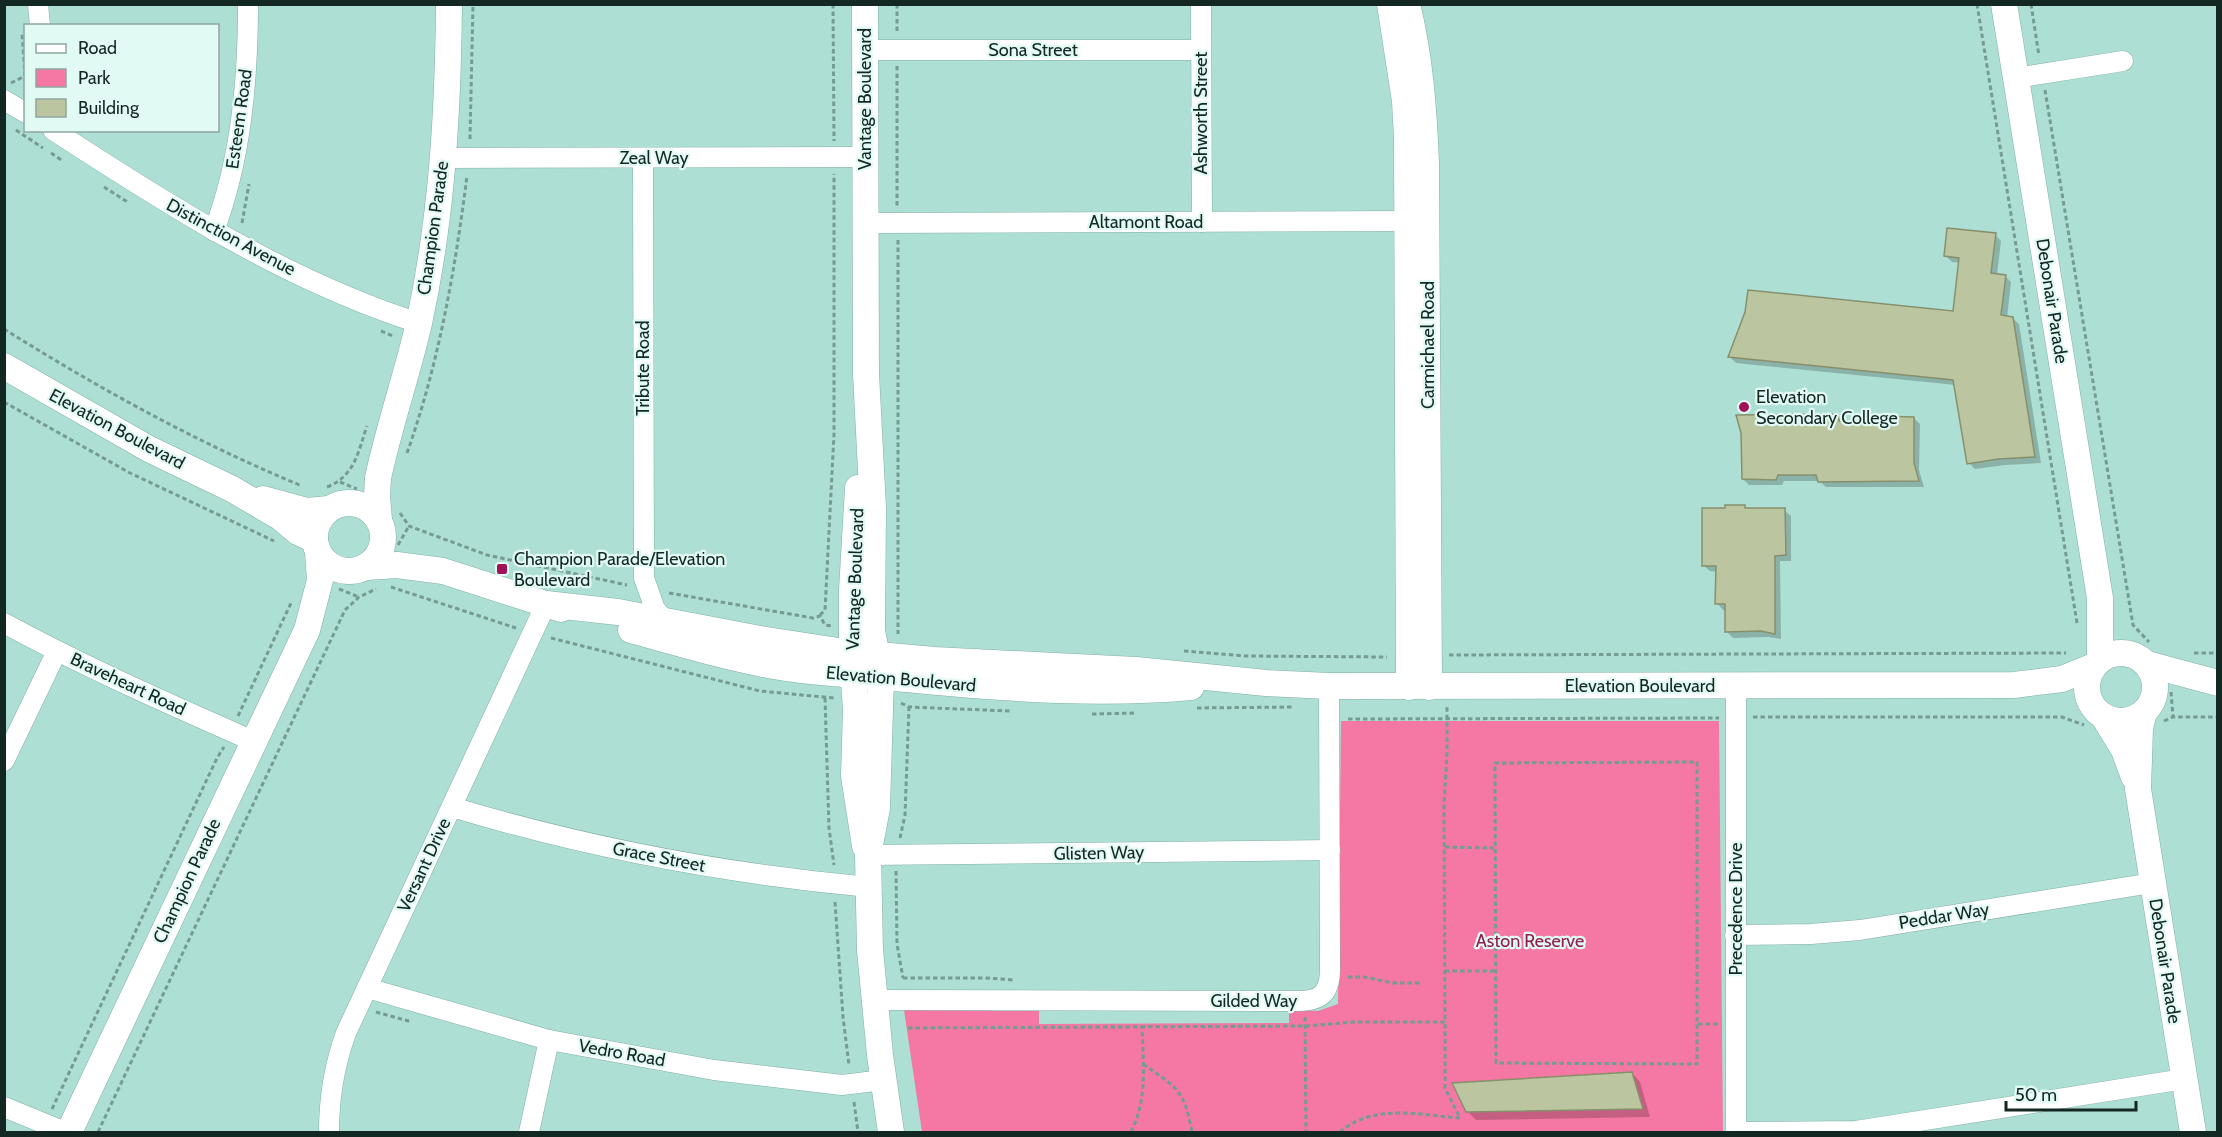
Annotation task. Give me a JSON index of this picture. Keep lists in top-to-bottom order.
{
  "streets": {
    "street": [
      "Sona Street",
      "Vantage Boulevard",
      "Ashworth Street",
      "Esteem Road",
      "Zeal Way",
      "Altamont Road",
      "Champion Parade",
      "Distinction Avenue",
      "Debonair Parade",
      "Carmichael Road",
      "Tribute Road",
      "Elevation Boulevard",
      "Braveheart Road",
      "Glisten Way",
      "Grace Street",
      "Versant Drive",
      "Precedence Drive",
      "Peddar Way",
      "Gilded Way",
      "Vedro Road"
    ]
  },
  "crossings": [
    ["Sona Street", "Vantage Boulevard"],
    ["Sona Street", "Ashworth Street"],
    ["Vantage Boulevard", "Zeal Way"],
    ["Vantage Boulevard", "Altamont Road"],
    ["Vantage Boulevard", "Elevation Boulevard"],
    ["Vantage Boulevard", "Glisten Way"],
    ["Vantage Boulevard", "Grace Street"],
    ["Vantage Boulevard", "Gilded Way"],
    ["Vantage Boulevard", "Vedro Road"],
    ["Ashworth Street", "Altamont Road"],
    ["Esteem Road", "Distinction Avenue"],
    ["Zeal Way", "Champion Parade"],
    ["Zeal Way", "Tribute Road"],
    ["Altamont Road", "Carmichael Road"],
    ["Champion Parade", "Distinction Avenue"],
    ["Champion Parade", "Elevation Boulevard"],
    ["Champion Parade", "Braveheart Road"],
    ["Debonair Parade", "Elevation Boulevard"],
    ["Debonair Parade", "Peddar Way"],
    ["Carmichael Road", "Elevation Boulevard"],
    ["Elevation Boulevard", "Versant Drive"],
    ["Elevation Boulevard", "Precedence Drive"],
    ["Grace Street", "Versant Drive"],
    ["Versant Drive", "Vedro Road"],
    ["Precedence Drive", "Peddar Way"]
  ],
  "parks": ["Aston Reserve"],
  "places": {
    "other": ["Elevation Secondary College"],
    "transit": ["Champion Parade/Elevation Boulevard"]
  },
  "legend": ["Road", "Park", "Building"],
  "scale_bar": "50 m"
}
